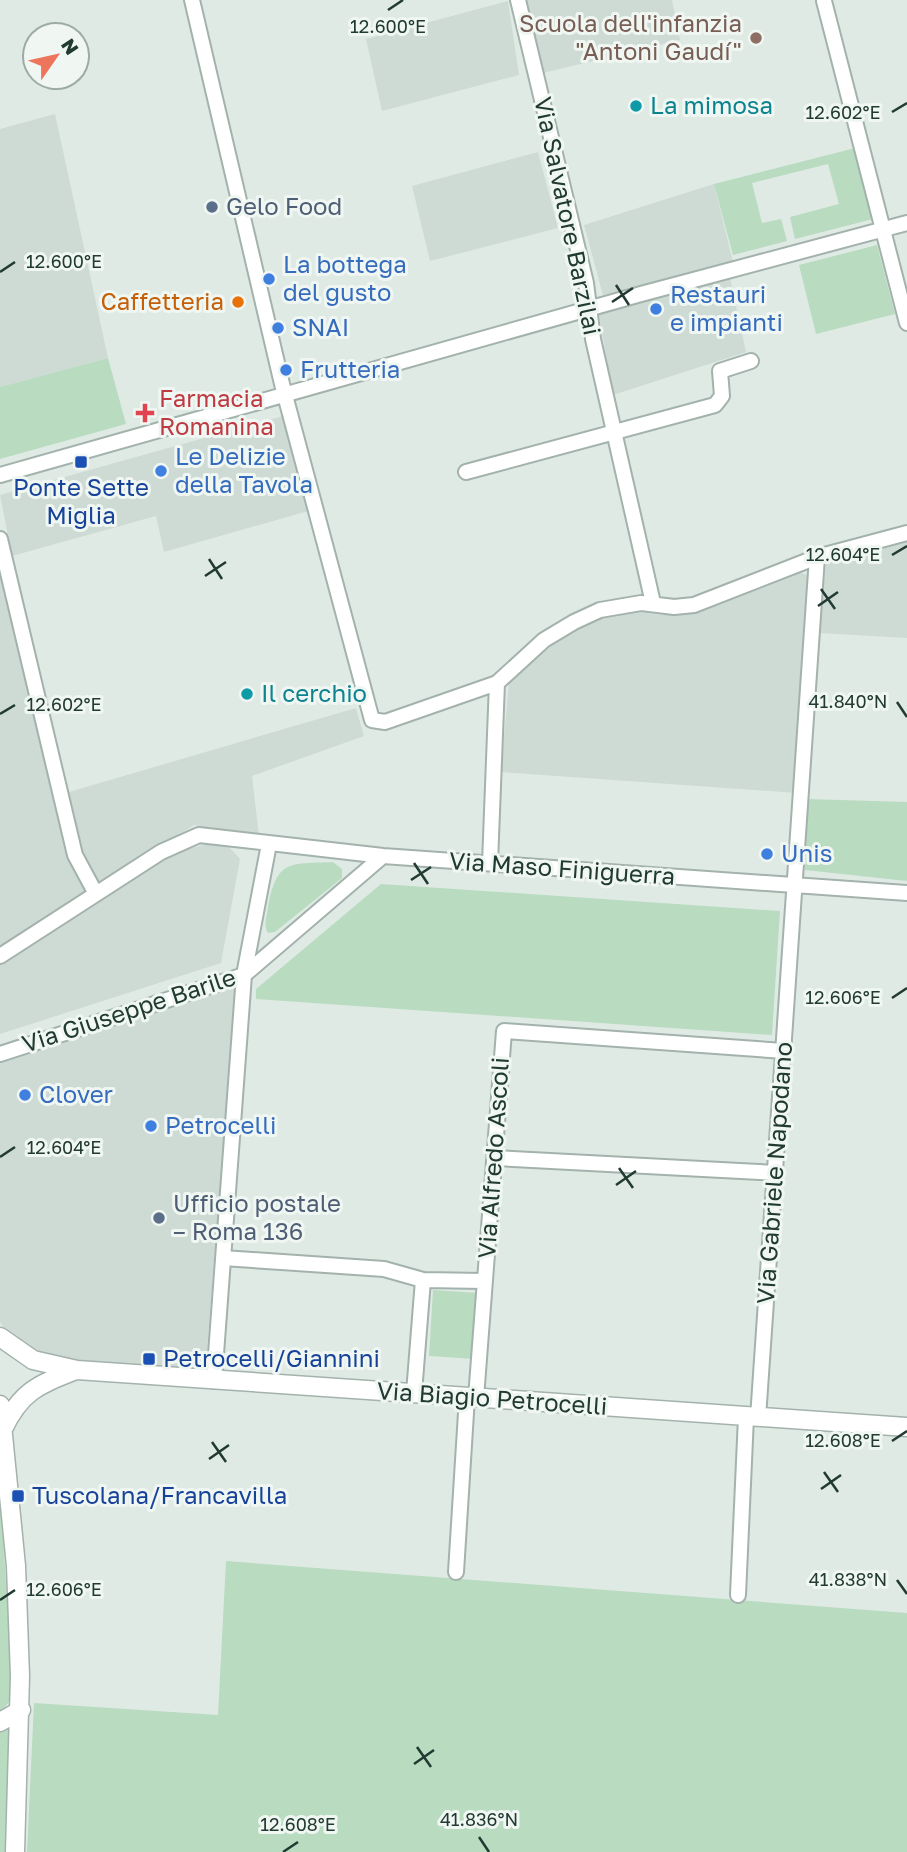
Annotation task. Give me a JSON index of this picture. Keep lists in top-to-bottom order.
{
  "streets": {
    "street": [
      "Via Salvatore Barzilai",
      "Via Maso Finiguerra",
      "Via Giuseppe Barile",
      "Via Alfredo Ascoli",
      "Via Gabriele Napodano",
      "Via Biagio Petrocelli"
    ]
  },
  "crossings": [
    ["Via Maso Finiguerra", "Via Giuseppe Barile"],
    ["Via Maso Finiguerra", "Via Gabriele Napodano"],
    ["Via Alfredo Ascoli", "Via Gabriele Napodano"],
    ["Via Alfredo Ascoli", "Via Biagio Petrocelli"],
    ["Via Gabriele Napodano", "Via Biagio Petrocelli"]
  ],
  "places": {
    "other": [
      "Scuola dell'infanzia \"Antoni Gaudí\"",
      "La mimosa",
      "Gelo Food",
      "La bottega del gusto",
      "Caffetteria",
      "Restauri e impianti",
      "SNAI",
      "Frutteria",
      "Le Delizie della Tavola",
      "Il cerchio",
      "Unis",
      "Clover",
      "Petrocelli",
      "Ufficio postale – Roma 136"
    ],
    "health": ["Farmacia Romanina"],
    "transit": ["Ponte Sette Miglia", "Petrocelli/Giannini", "Tuscolana/Francavilla"]
  },
  "north": "top right",
  "coordinates": [
    "12.600°E",
    "12.602°E",
    "12.604°E",
    "41.840°N",
    "12.606°E",
    "12.608°E",
    "41.838°N",
    "41.836°N"
  ]
}
